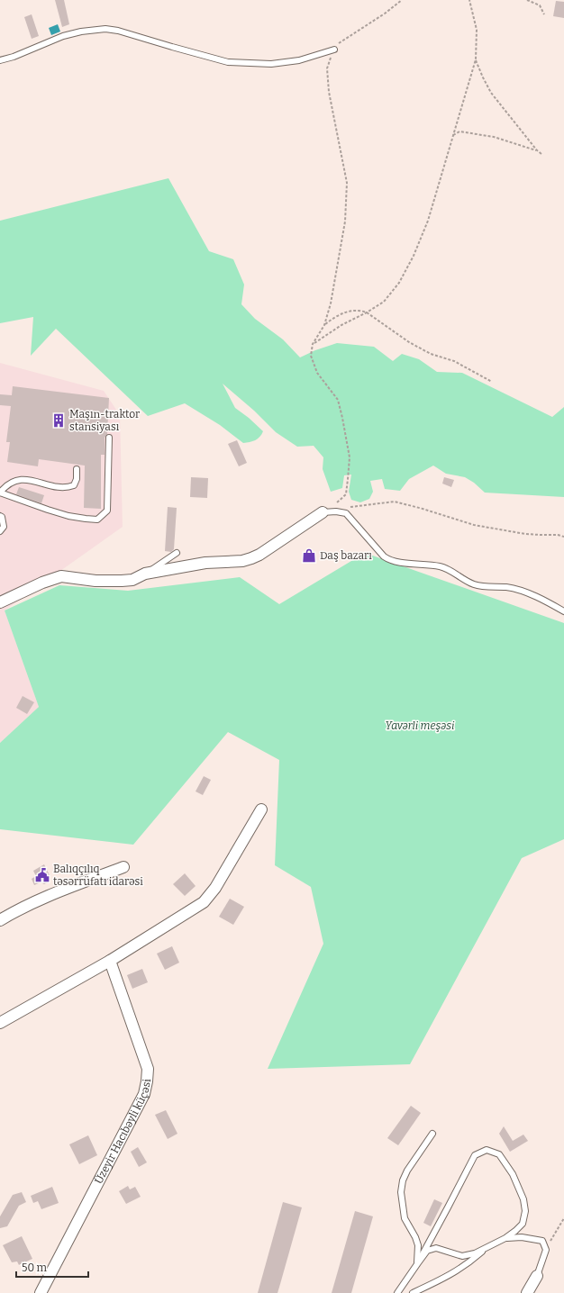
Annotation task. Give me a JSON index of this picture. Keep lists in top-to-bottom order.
{
  "streets": {
    "street": ["Üzeyir Hacıbəyli küçəsi"]
  },
  "parks": ["Yavərli meşəsi"],
  "places": {
    "building": ["Maşın-traktor stansiyası"],
    "shop": ["Daş bazarı"],
    "public building": ["Balıqçılıq təsərrüfatı idarəsi"]
  },
  "scale_bar": "50 m"
}
